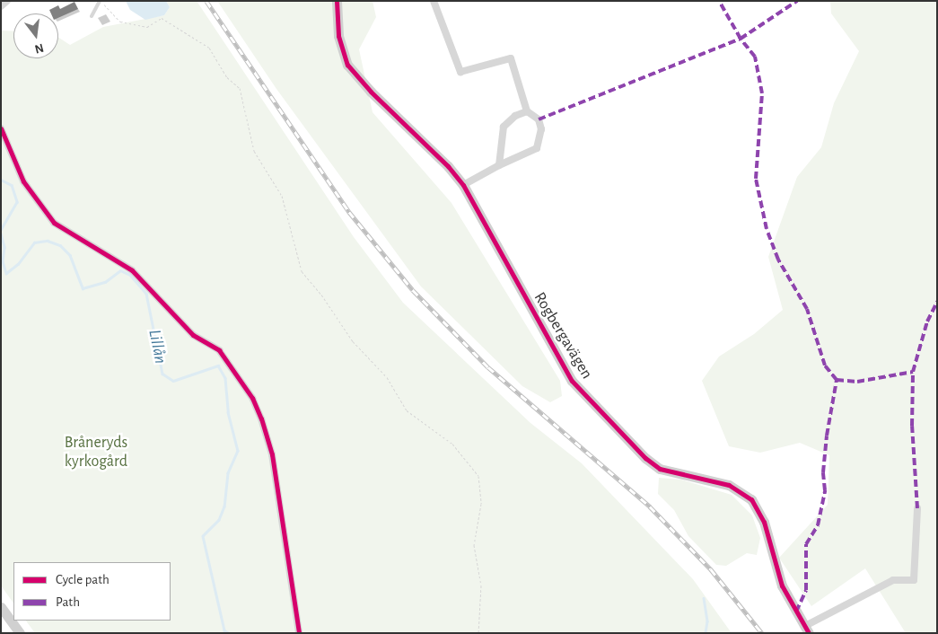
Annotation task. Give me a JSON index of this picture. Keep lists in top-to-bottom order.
{
  "streets": {
    "street": ["Rogbergavägen"]
  },
  "water": ["Lillån"],
  "parks": ["Bråneryds kyrkogård"],
  "legend": ["Cycle path", "Path"],
  "north": "bottom"
}
